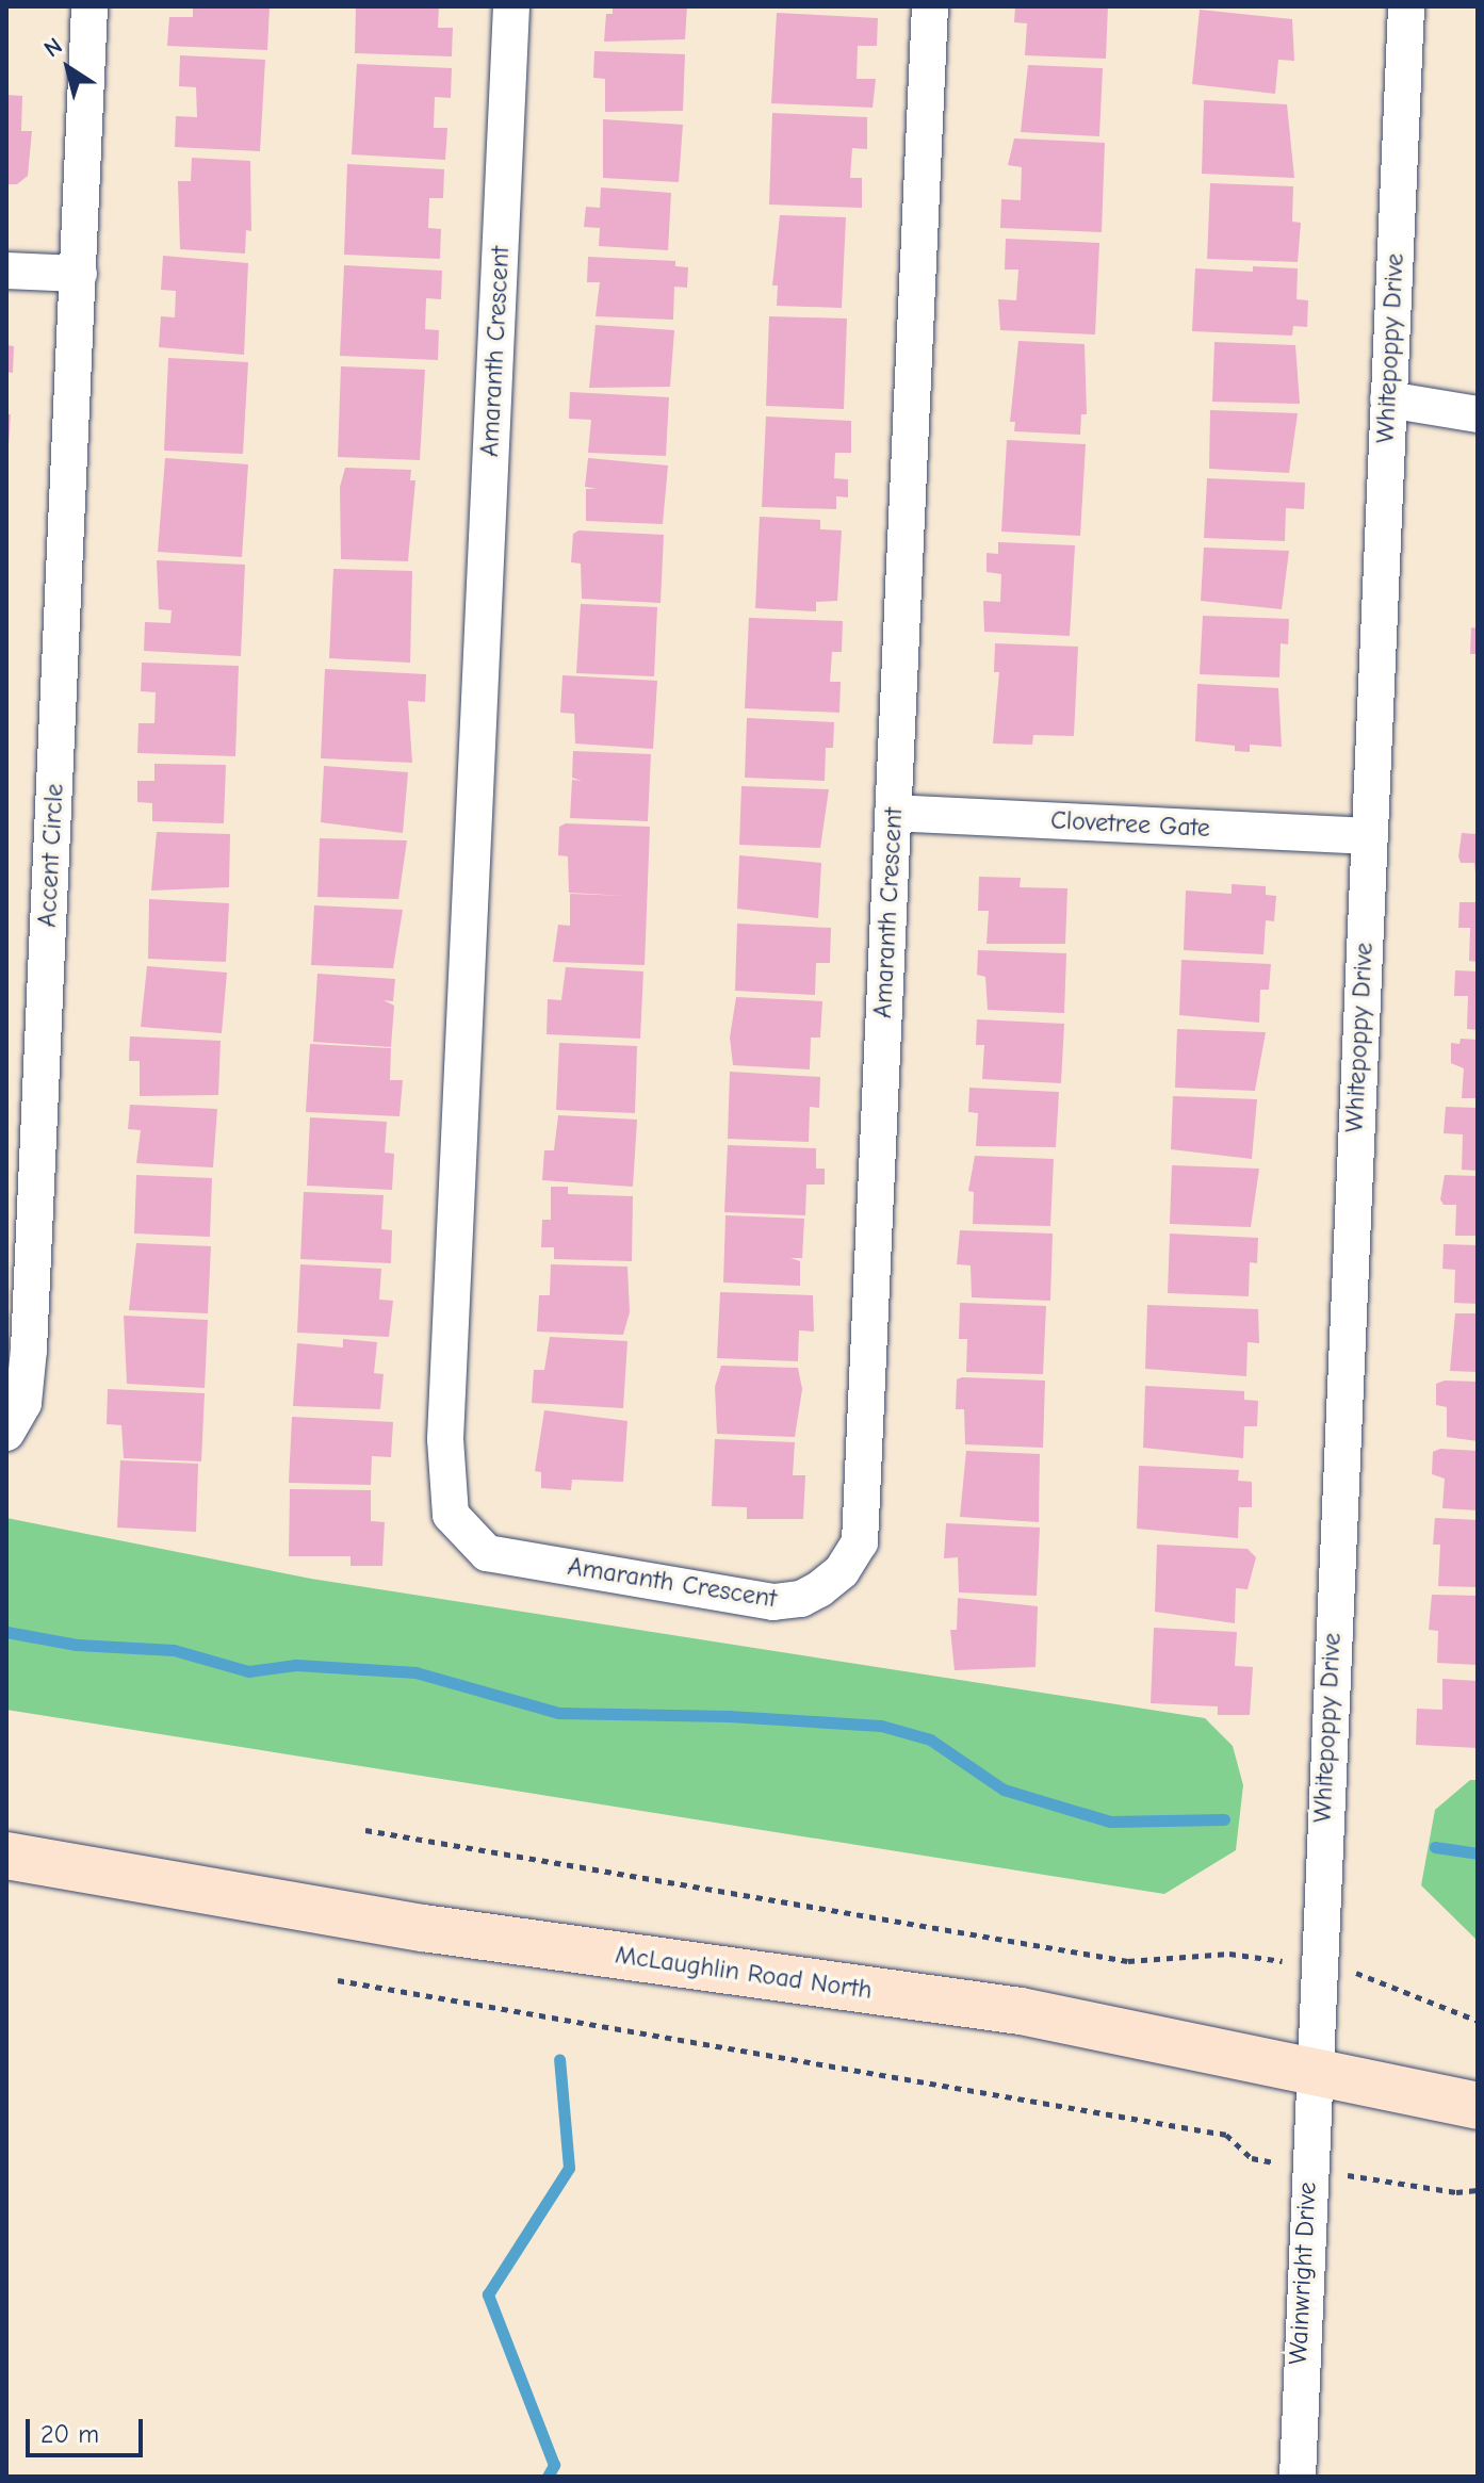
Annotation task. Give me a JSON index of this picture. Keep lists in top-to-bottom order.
{
  "streets": {
    "main road": ["McLaughlin Road North"],
    "street": [
      "Whitepoppy Drive",
      "Amaranth Crescent",
      "Clovetree Gate",
      "Accent Circle",
      "Wainwright Drive"
    ]
  },
  "crossings": [
    ["Whitepoppy Drive", "Clovetree Gate"],
    ["Whitepoppy Drive", "McLaughlin Road North"],
    ["Whitepoppy Drive", "Wainwright Drive"],
    ["Amaranth Crescent", "Clovetree Gate"],
    ["McLaughlin Road North", "Wainwright Drive"]
  ],
  "scale_bar": "20 m",
  "north": "top left"
}
